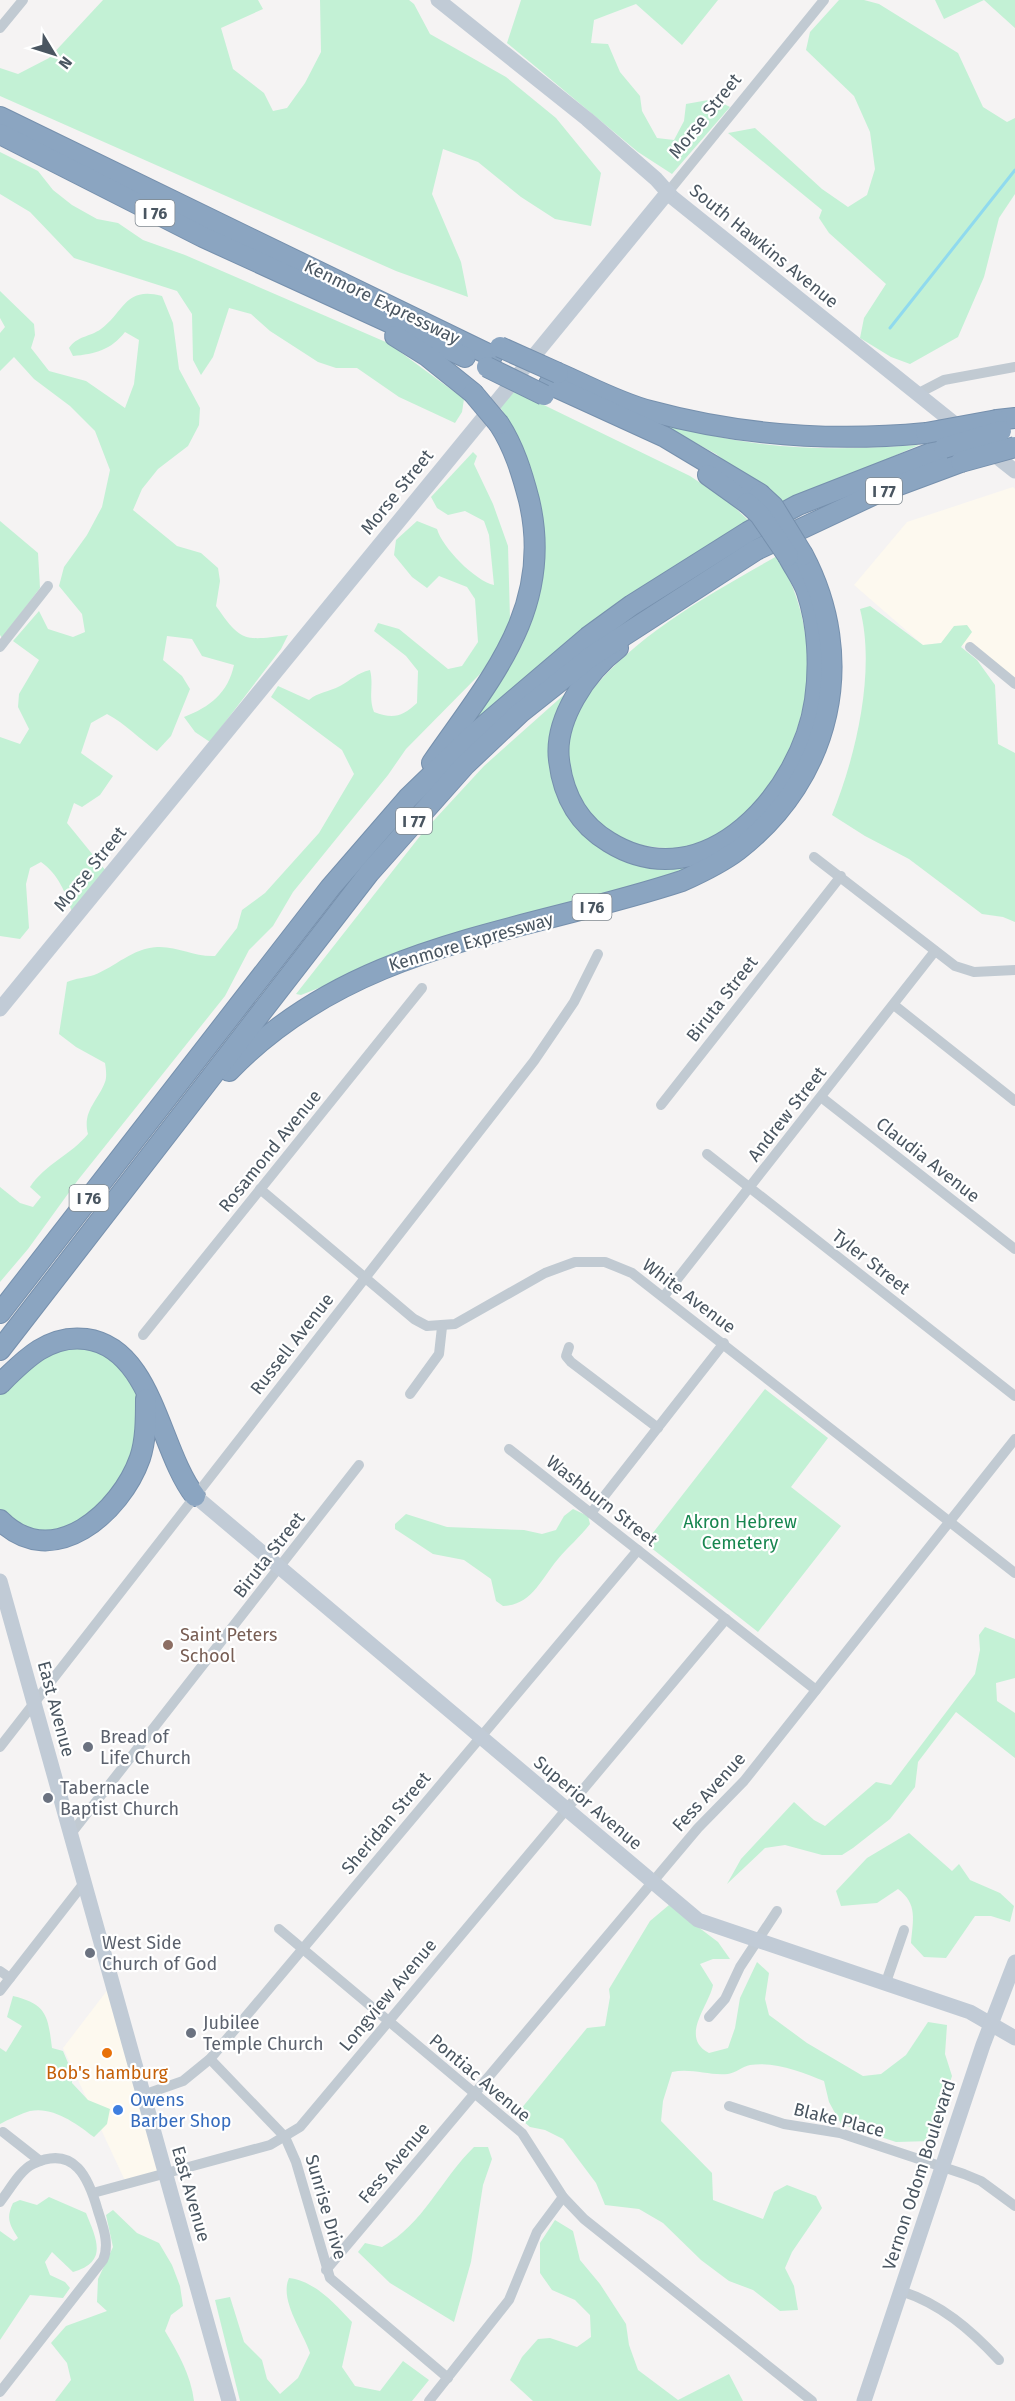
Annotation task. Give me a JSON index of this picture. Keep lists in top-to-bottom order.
{
  "streets": {
    "highway": ["I 76", "Kenmore Expressway", "I 77"],
    "street": [
      "Morse Street",
      "South Hawkins Avenue",
      "Biruta Street",
      "Andrew Street",
      "Rosamond Avenue",
      "Claudia Avenue",
      "Tyler Street",
      "White Avenue",
      "Russell Avenue",
      "Washburn Street",
      "East Avenue",
      "Fess Avenue",
      "Superior Avenue",
      "Sheridan Street",
      "Longview Avenue",
      "Pontiac Avenue",
      "Blake Place",
      "Vernon Odom Boulevard",
      "Sunrise Drive"
    ]
  },
  "crossings": [
    ["Morse Street", "South Hawkins Avenue"],
    ["I 76", "Kenmore Expressway"],
    ["I 76", "I 77"],
    ["Kenmore Expressway", "I 77"],
    ["Biruta Street", "East Avenue"],
    ["Biruta Street", "Superior Avenue"],
    ["Andrew Street", "Claudia Avenue"],
    ["Andrew Street", "Tyler Street"],
    ["Andrew Street", "White Avenue"],
    ["White Avenue", "Fess Avenue"],
    ["Russell Avenue", "East Avenue"],
    ["Russell Avenue", "Superior Avenue"],
    ["Washburn Street", "Fess Avenue"],
    ["Washburn Street", "Sheridan Street"],
    ["Washburn Street", "Longview Avenue"],
    ["East Avenue", "Sheridan Street"],
    ["East Avenue", "Longview Avenue"],
    ["Fess Avenue", "Superior Avenue"],
    ["Fess Avenue", "Pontiac Avenue"],
    ["Fess Avenue", "Sunrise Drive"],
    ["Superior Avenue", "Sheridan Street"],
    ["Superior Avenue", "Longview Avenue"],
    ["Superior Avenue", "Vernon Odom Boulevard"],
    ["Sheridan Street", "Pontiac Avenue"],
    ["Sheridan Street", "Sunrise Drive"],
    ["Longview Avenue", "Pontiac Avenue"],
    ["Longview Avenue", "Sunrise Drive"],
    ["Blake Place", "Vernon Odom Boulevard"]
  ],
  "parks": ["Akron Hebrew Cemetery"],
  "places": [
    "Saint Peters School",
    "Bread of Life Church",
    "Tabernacle Baptist Church",
    "West Side Church of God",
    "Jubilee Temple Church",
    "Bob's hamburg",
    "Owens Barber Shop"
  ],
  "north": "bottom right"
}
